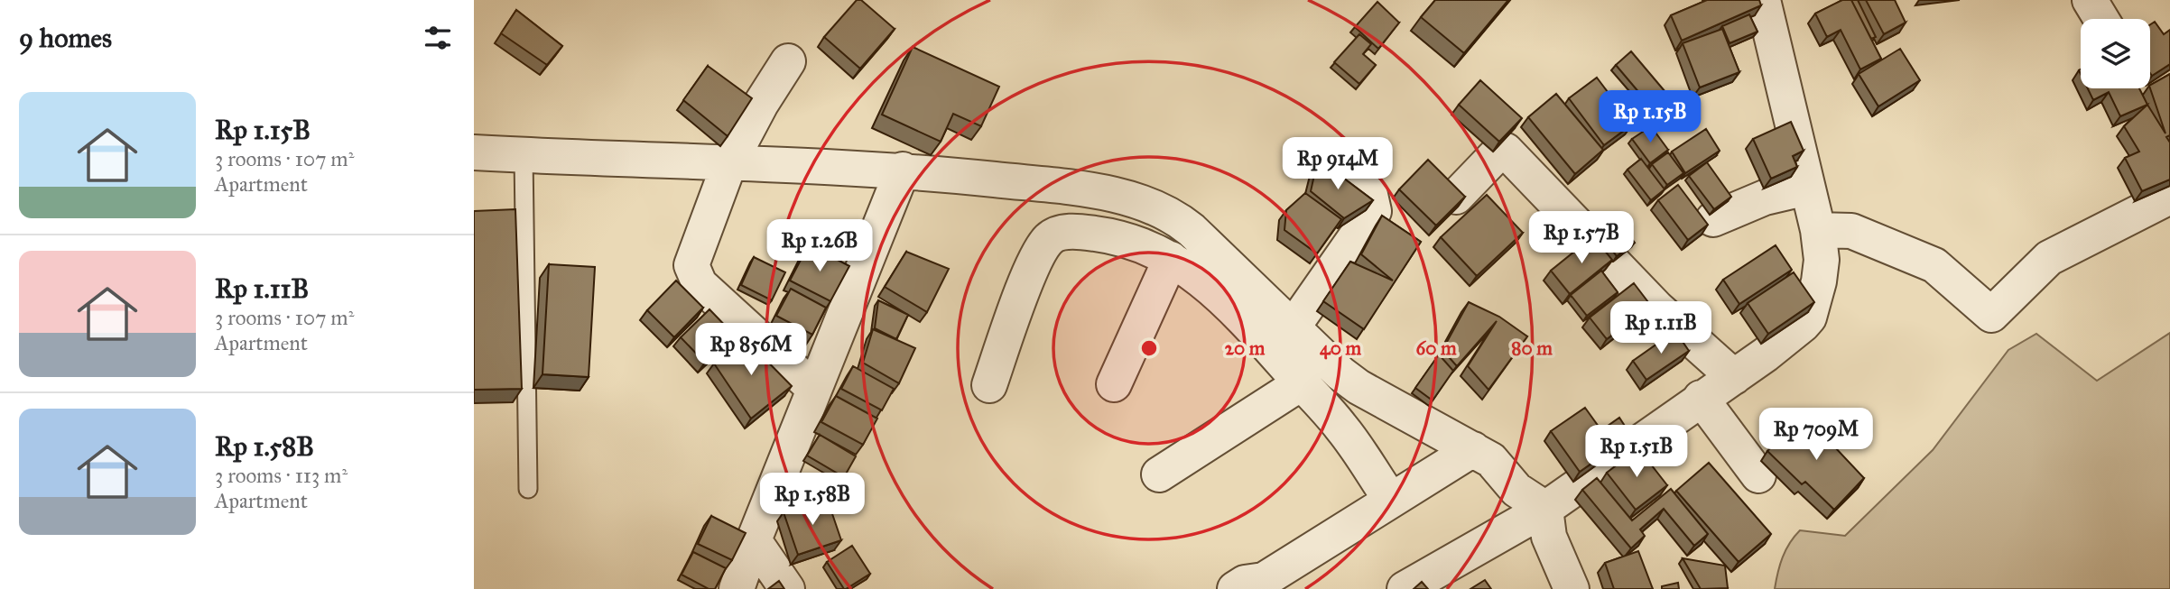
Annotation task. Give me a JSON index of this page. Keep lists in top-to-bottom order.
{
  "page": {
    "heading": "9 homes",
    "list": [
      {
        "name": "Rp 1.15B",
        "note": "3 rooms · 107 m² · Apartment"
      },
      {
        "name": "Rp 1.11B",
        "note": "3 rooms · 107 m² · Apartment"
      },
      {
        "name": "Rp 1.58B",
        "note": "3 rooms · 113 m² · Apartment"
      }
    ],
    "price": [
      "Rp 1.15B",
      "Rp 914M",
      "Rp 1.57B",
      "Rp 1.26B",
      "Rp 1.11B",
      "Rp 856M",
      "Rp 709M",
      "Rp 1.51B",
      "Rp 1.58B"
    ]
  },
  "rings": [
    "20 m",
    "40 m",
    "60 m",
    "80 m"
  ]
}
